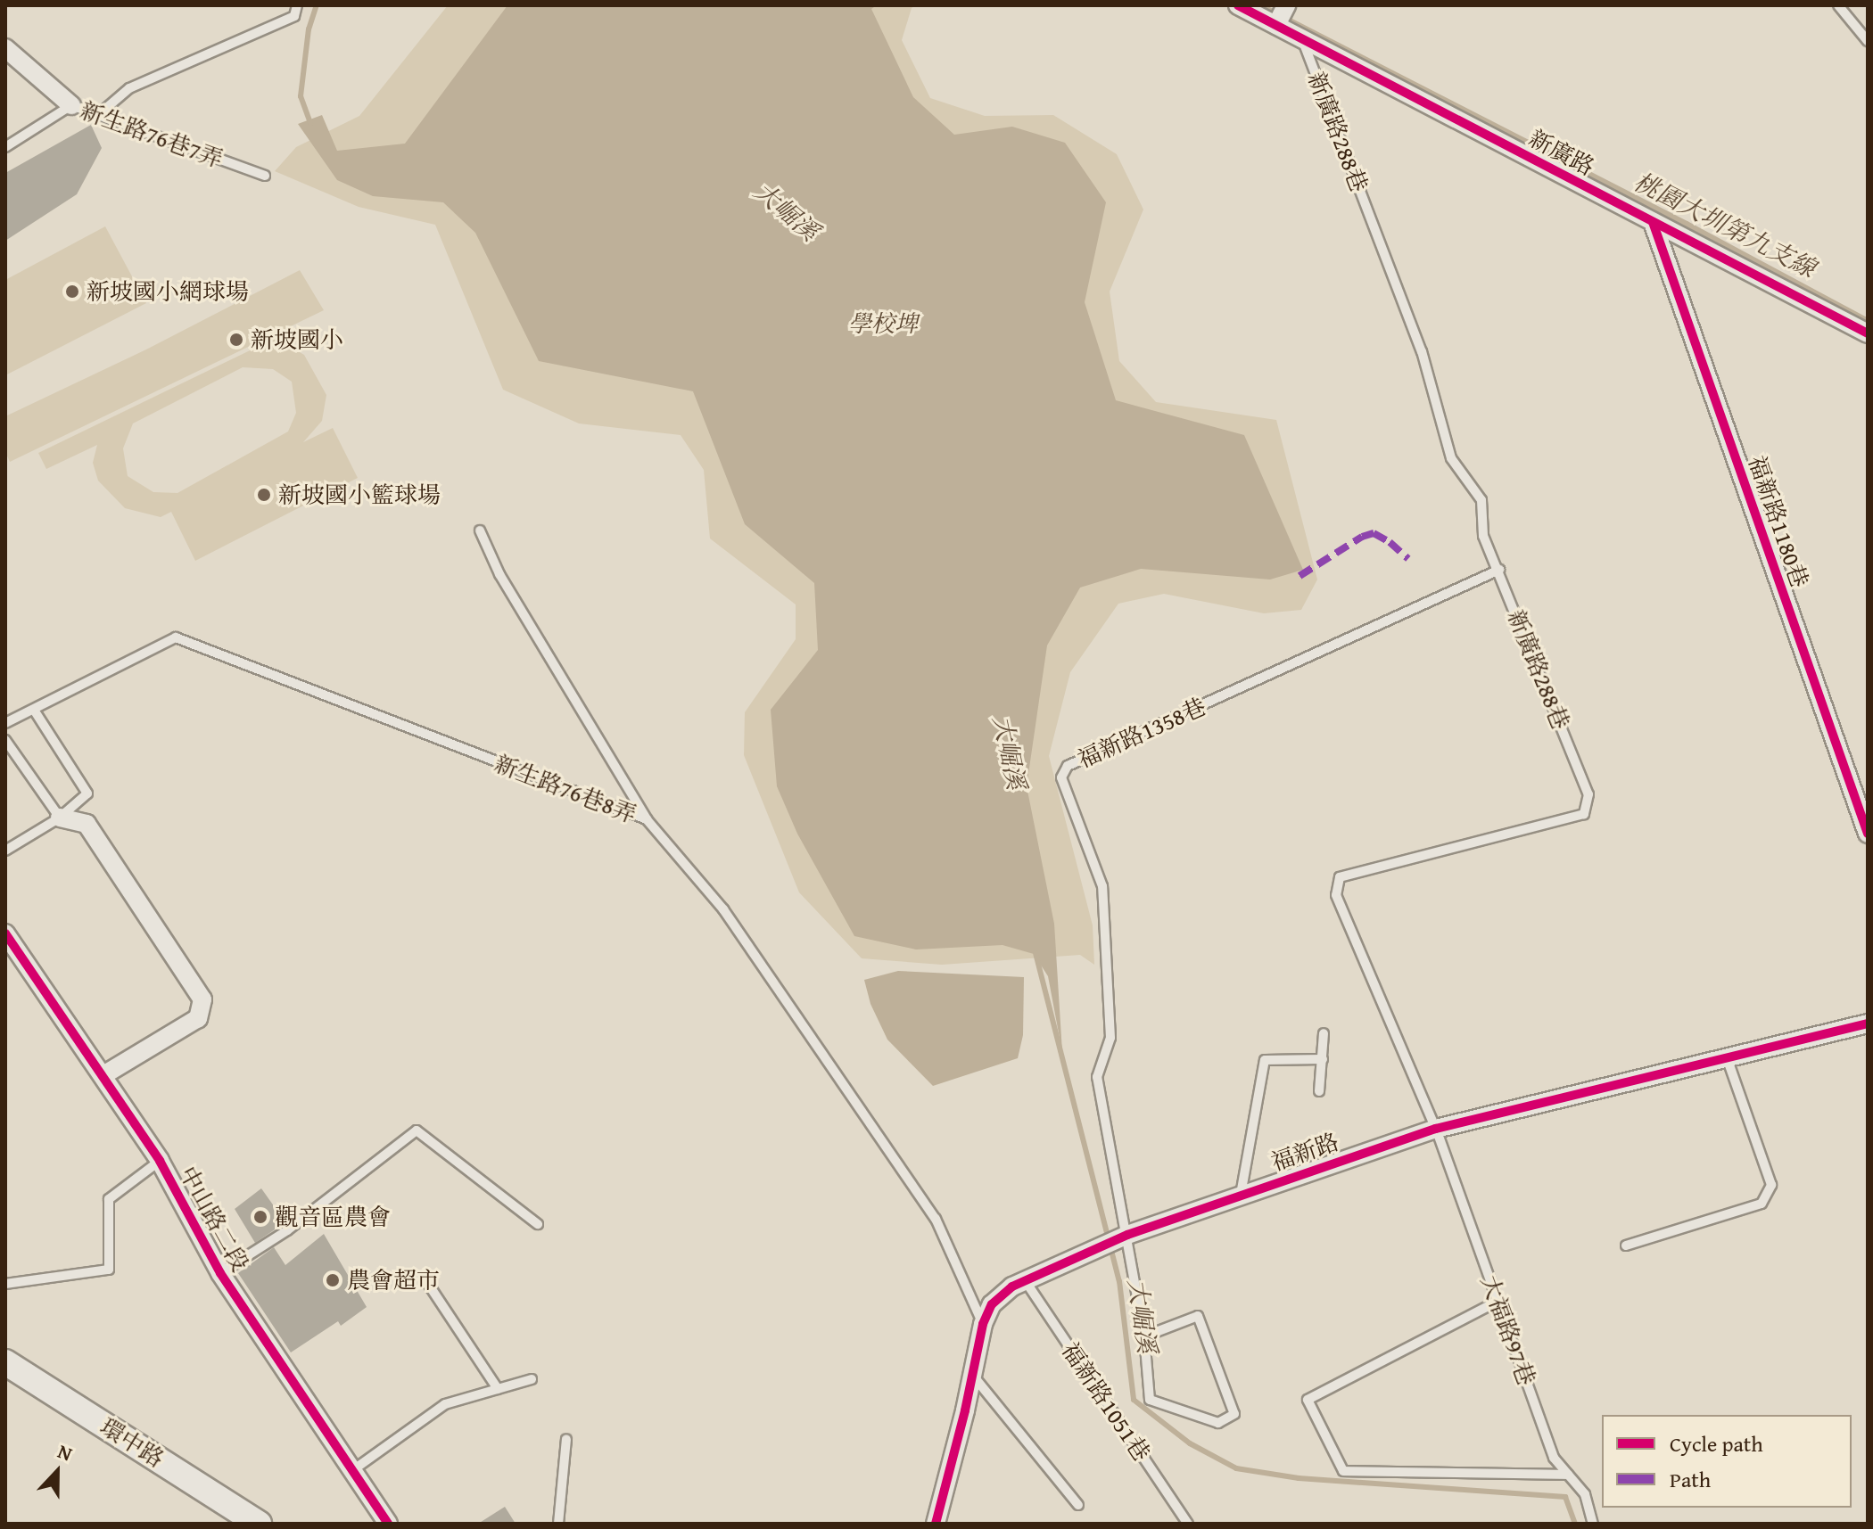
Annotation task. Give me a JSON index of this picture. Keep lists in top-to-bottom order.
{
  "streets": {
    "main road": ["環中路"],
    "street": [
      "新廣路",
      "福新路1180巷",
      "福新路",
      "中山路二段"
    ],
    "lane": [
      "新廣路288巷",
      "新生路76巷7弄",
      "福新路1358巷",
      "新生路76巷8弄",
      "大福路97巷",
      "福新路1051巷"
    ]
  },
  "crossings": [
    ["新廣路288巷", "新廣路"],
    ["新廣路288巷", "福新路1358巷"],
    ["新廣路288巷", "福新路"],
    ["新廣路288巷", "大福路97巷"],
    ["新廣路", "福新路1180巷"],
    ["福新路1358巷", "福新路"],
    ["新生路76巷8弄", "福新路"],
    ["福新路", "大福路97巷"],
    ["福新路", "福新路1051巷"]
  ],
  "water": ["大崛溪", "桃園大圳第九支線"],
  "parks": ["學校埤"],
  "places": [
    "新坡國小網球場",
    "新坡國小",
    "新坡國小籃球場",
    "觀音區農會",
    "農會超市"
  ],
  "legend": ["Cycle path", "Path"],
  "north": "top"
}
